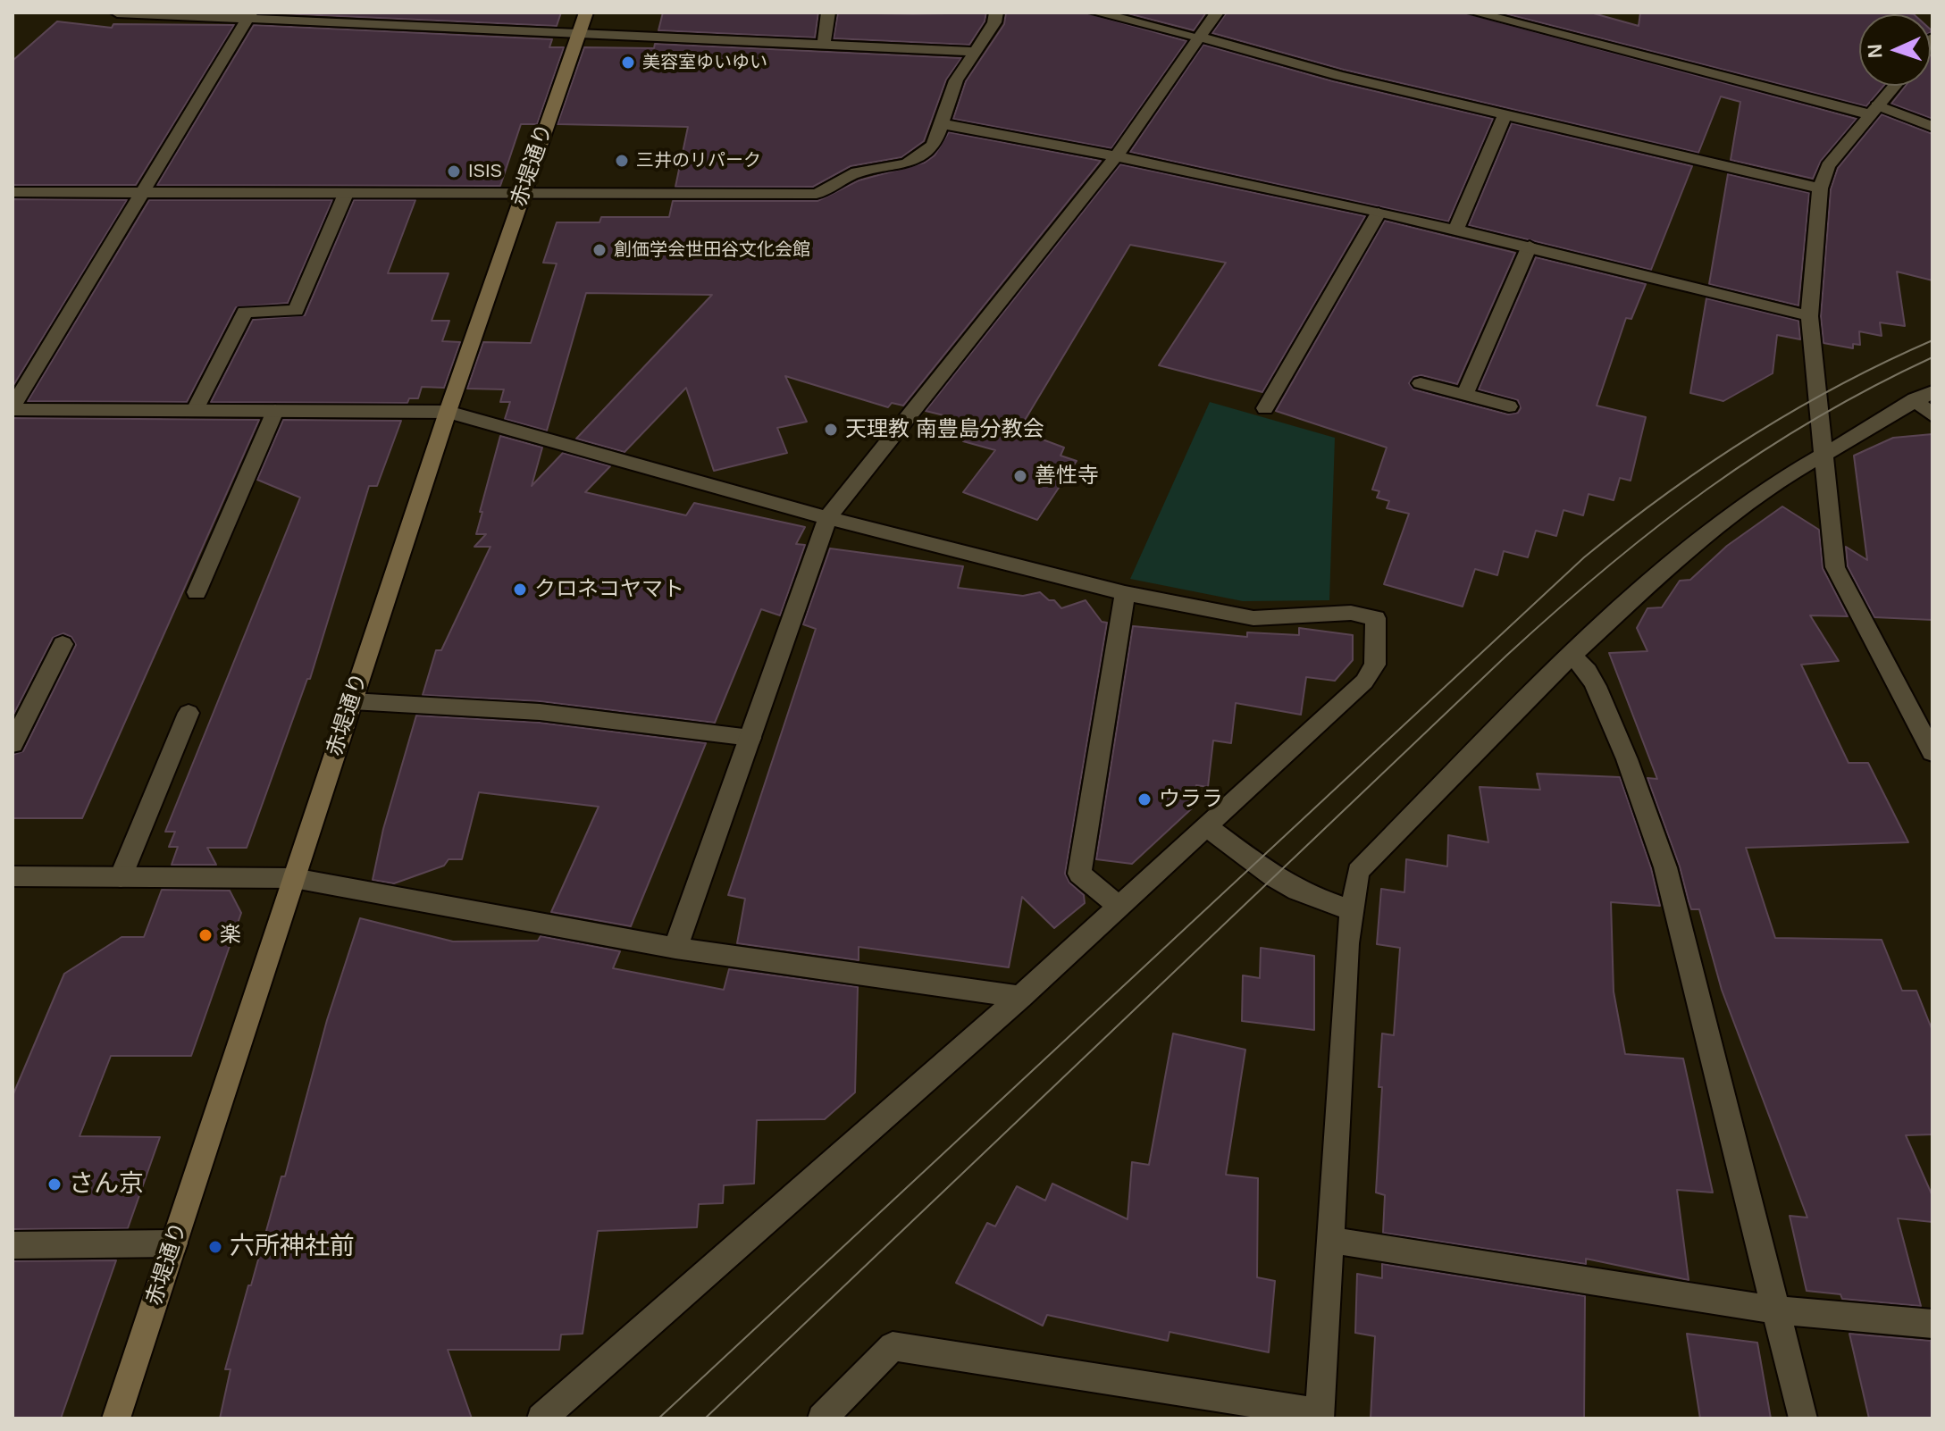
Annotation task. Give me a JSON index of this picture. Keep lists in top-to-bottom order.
{
  "streets": {
    "main road": ["赤堤通り"]
  },
  "places": [
    "美容室ゆいゆい",
    "三井のリパーク",
    "ISIS",
    "創価学会世田谷文化会館",
    "天理教 南豊島分教会",
    "善性寺",
    "クロネコヤマト",
    "ウララ",
    "楽",
    "さん京",
    "六所神社前"
  ],
  "north": "left"
}
